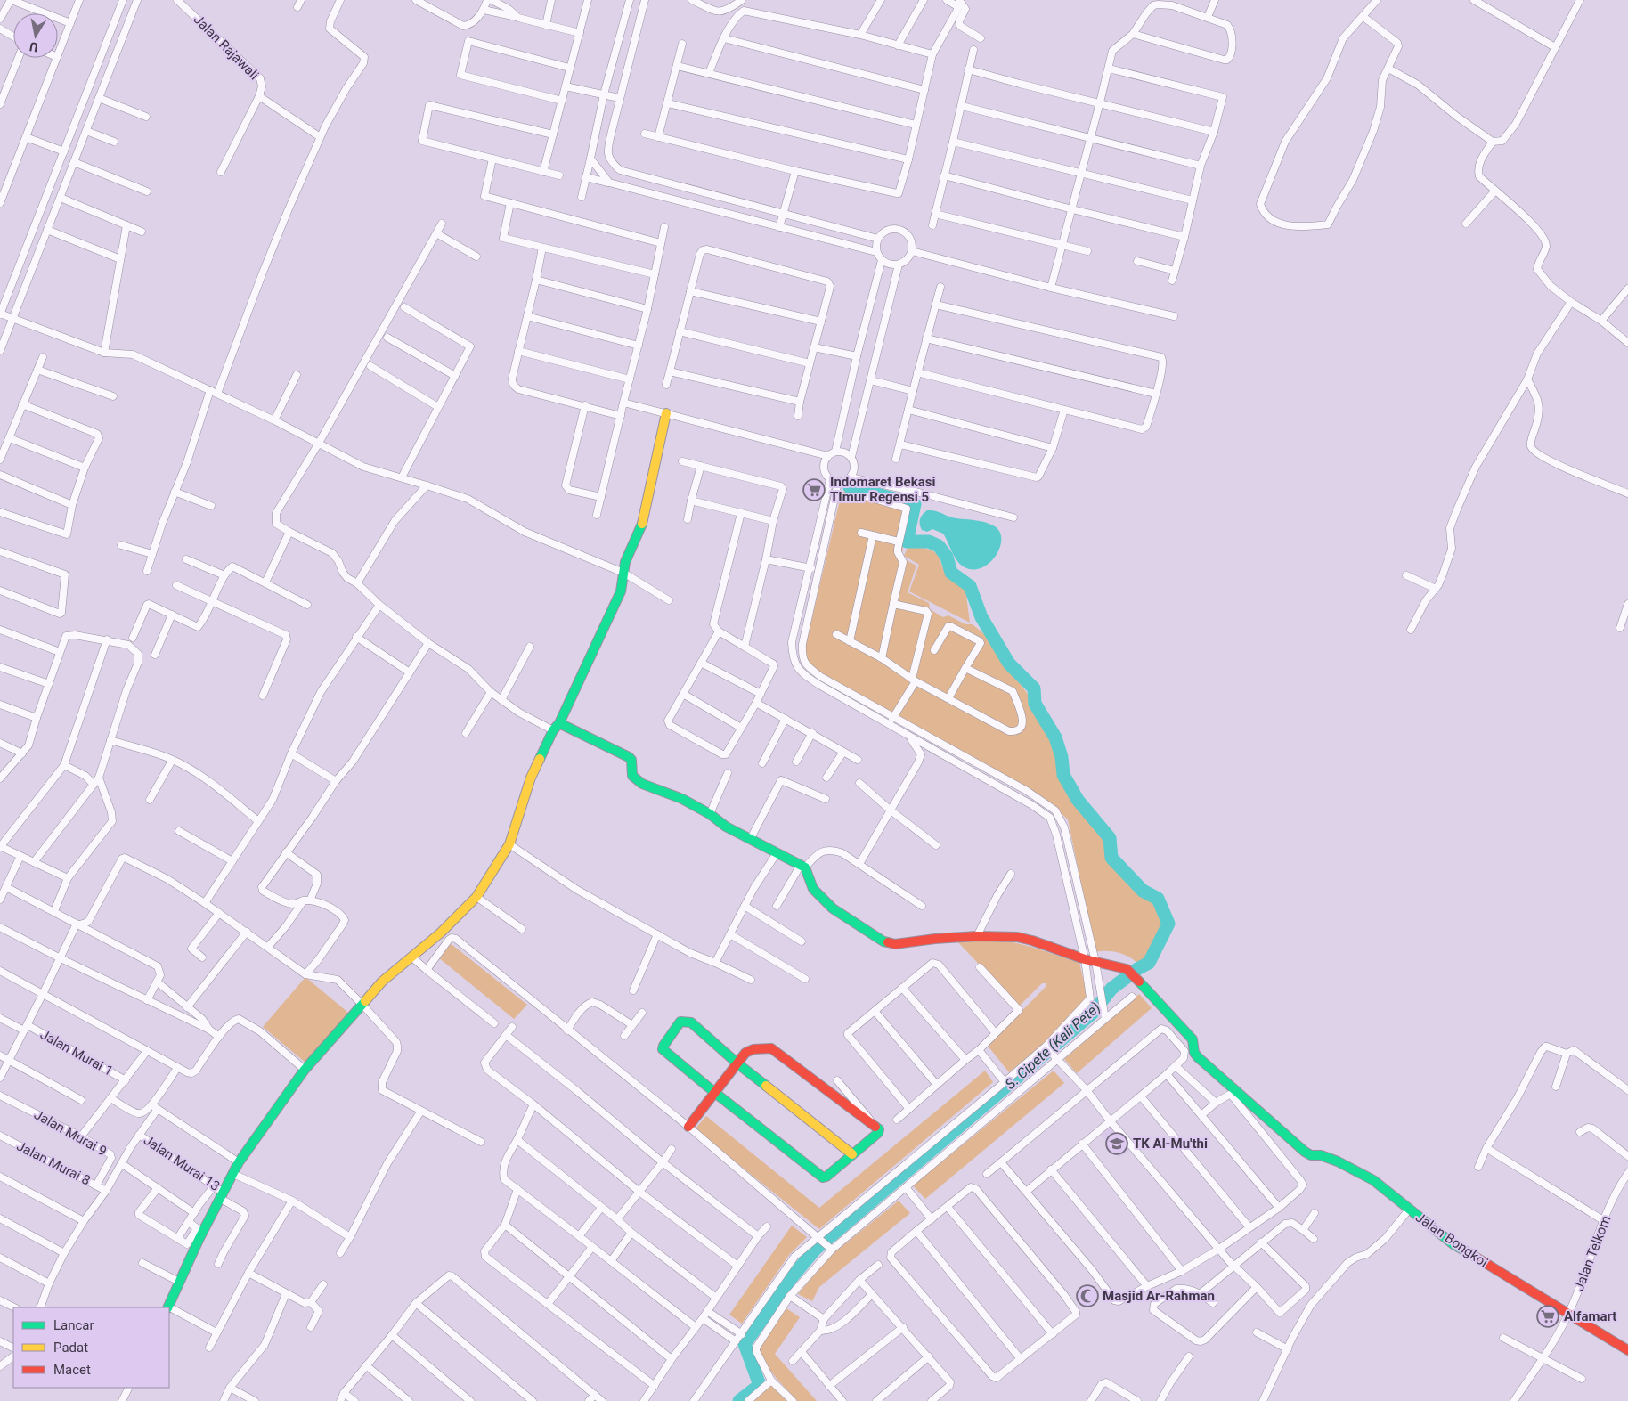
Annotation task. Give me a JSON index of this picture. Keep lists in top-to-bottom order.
{
  "streets": {
    "street": [
      "Jalan Rajawali",
      "Jalan Murai 1",
      "Jalan Murai 9",
      "Jalan Murai 8",
      "Jalan Murai 13",
      "Jalan Bongkoi",
      "Jalan Telkom"
    ]
  },
  "crossings": [
    ["Jalan Murai 9", "Jalan Murai 8"],
    ["Jalan Bongkoi", "Jalan Telkom"]
  ],
  "water": ["S. Cipete (Kali Pete)"],
  "places": {
    "supermarket": ["Indomaret Bekasi TImur Regensi 5", "Alfamart"],
    "school or university": ["TK Al-Mu'thi"],
    "mosque": ["Masjid Ar-Rahman"]
  },
  "legend": ["Lancar", "Padat", "Macet"],
  "north": "bottom"
}
